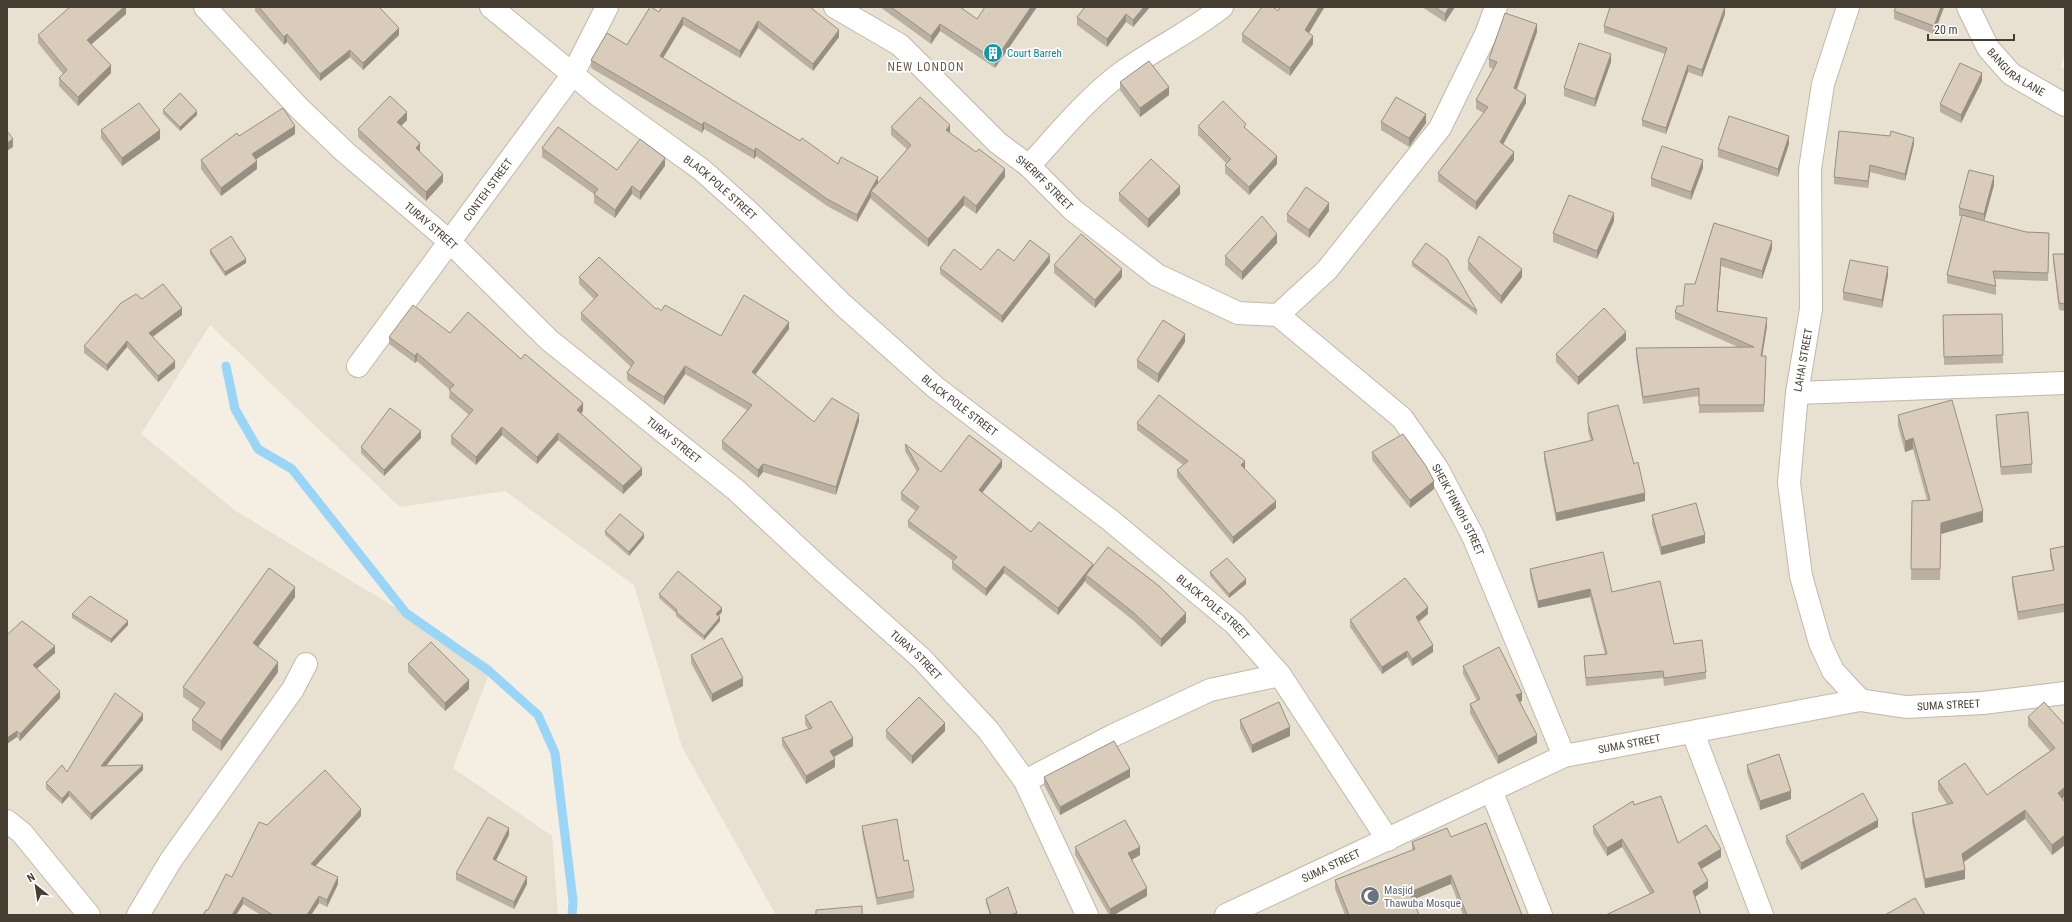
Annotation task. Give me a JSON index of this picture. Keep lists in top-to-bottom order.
{
  "streets": {
    "street": [
      "BANGURA LANE",
      "SHERIFF STREET",
      "BLACK POLE STREET",
      "CONTEH STREET",
      "TURAY STREET",
      "LAHAI STREET",
      "SHEIK FINNOH STREET",
      "SUMA STREET"
    ]
  },
  "crossings": [
    ["SHERIFF STREET", "SHEIK FINNOH STREET"],
    ["BLACK POLE STREET", "CONTEH STREET"],
    ["BLACK POLE STREET", "SUMA STREET"],
    ["CONTEH STREET", "TURAY STREET"],
    ["LAHAI STREET", "SUMA STREET"],
    ["SHEIK FINNOH STREET", "SUMA STREET"]
  ],
  "districts": ["NEW LONDON"],
  "places": {
    "building": ["Court Barreh"],
    "mosque": ["Masjid Thawuba Mosque"]
  },
  "scale_bar": "20 m",
  "north": "top left"
}
